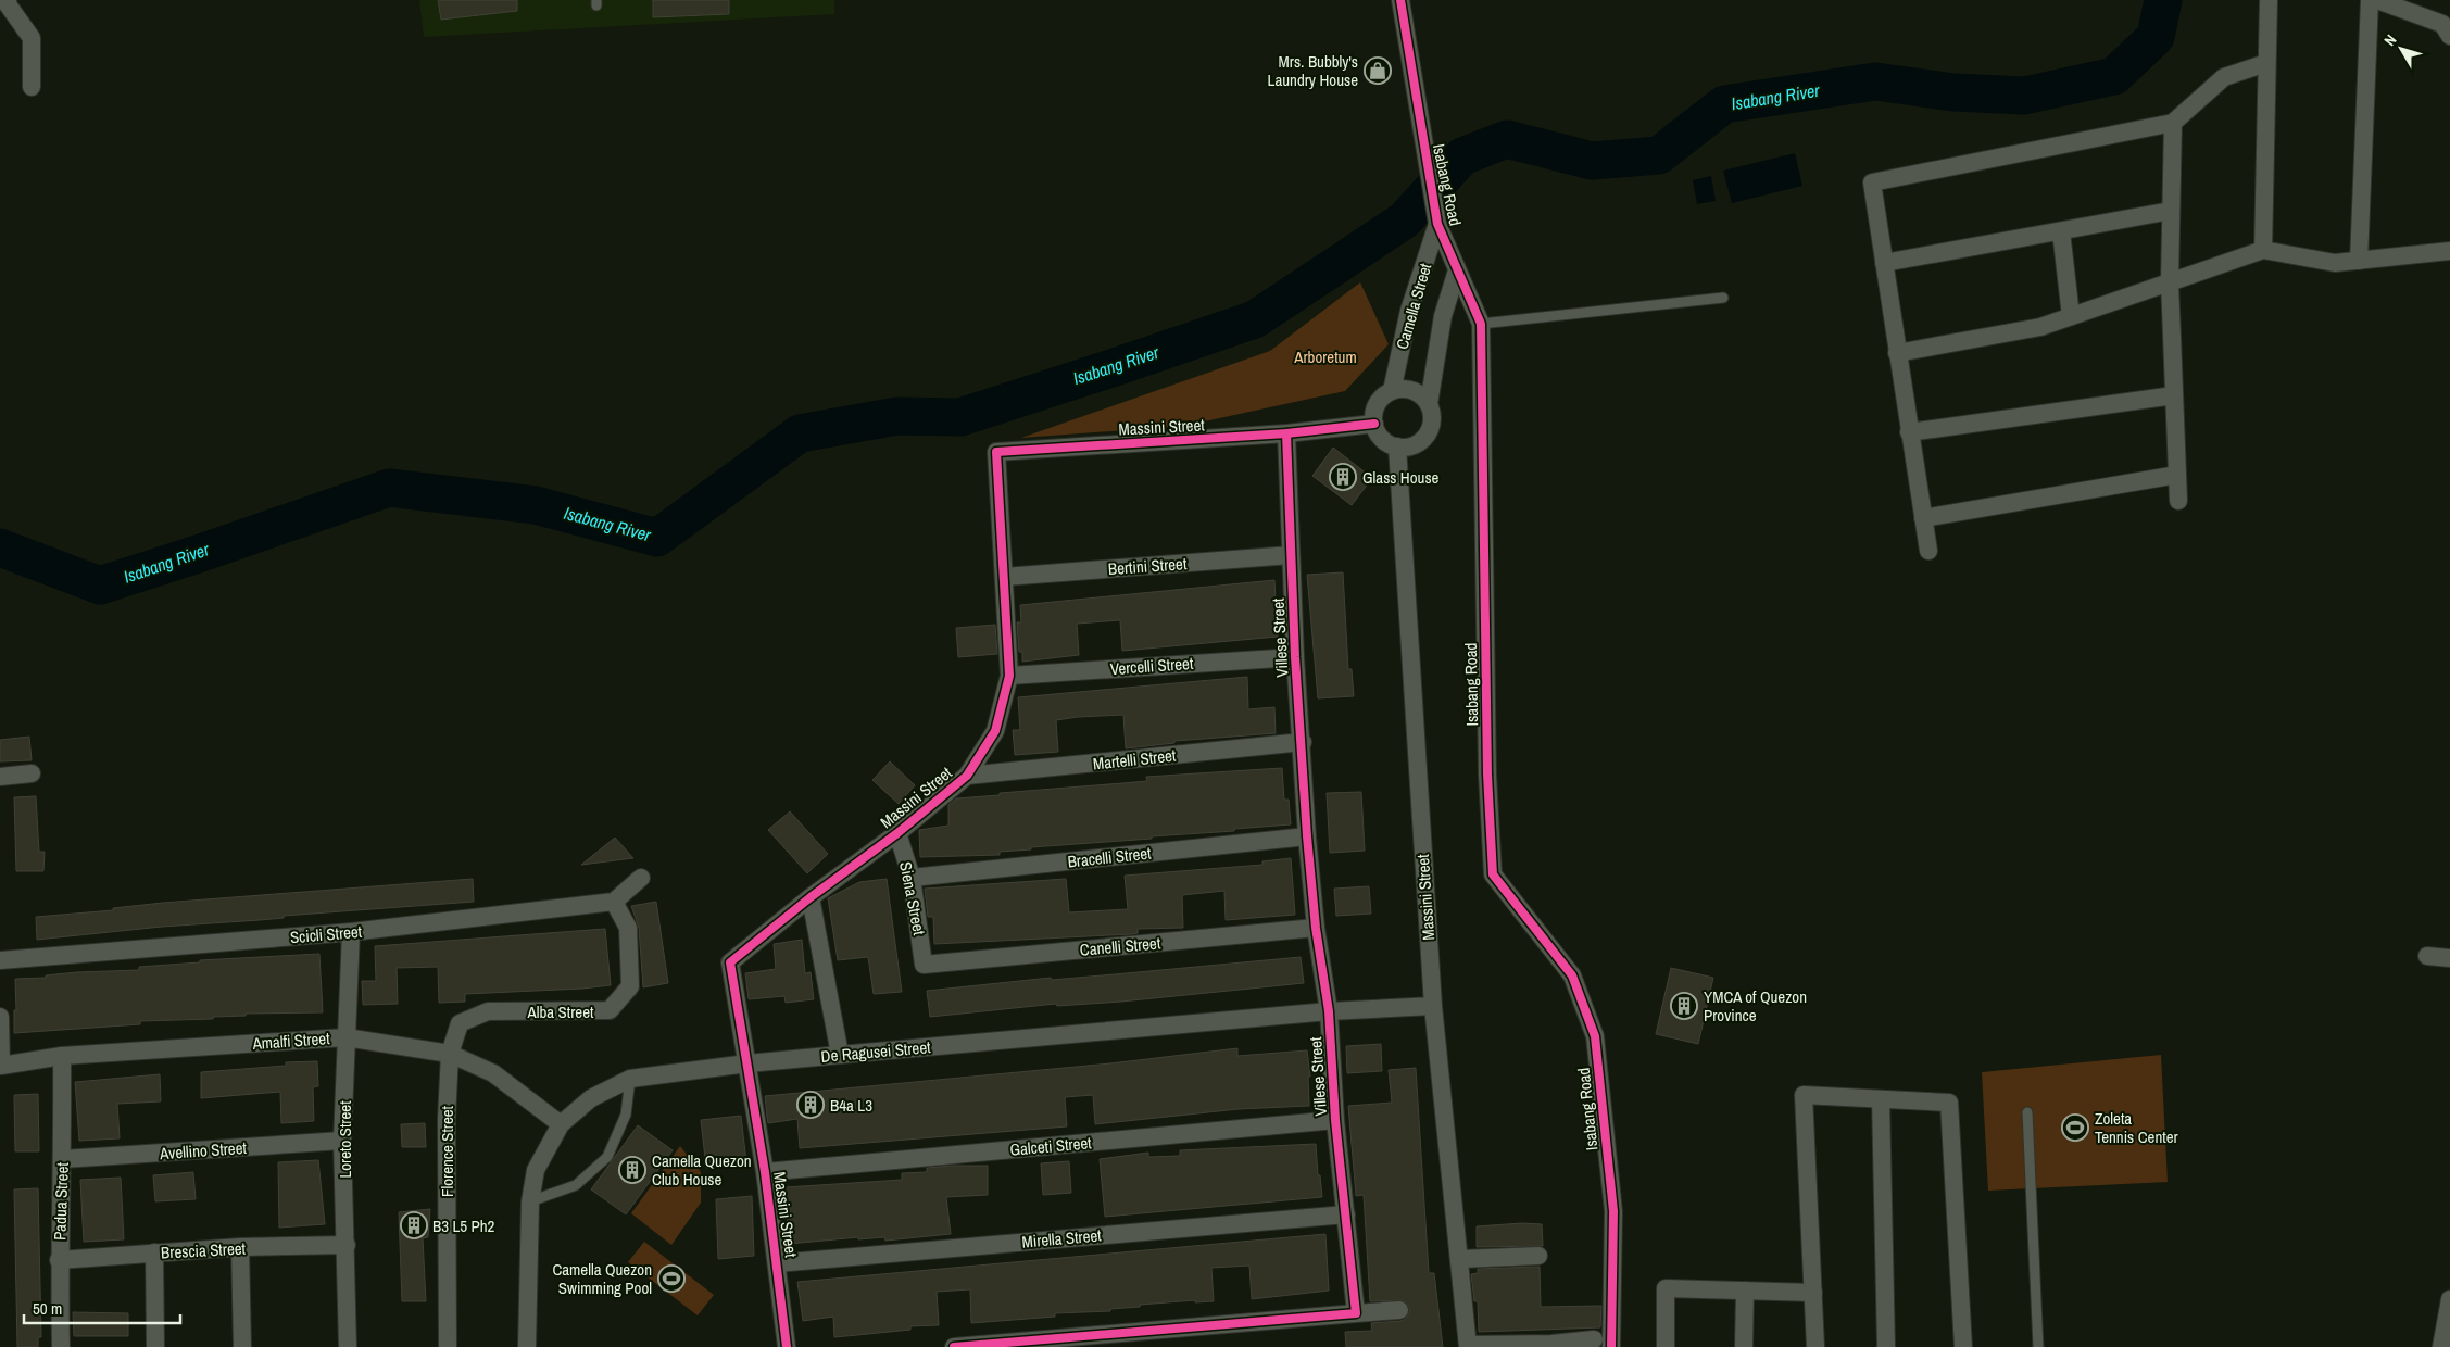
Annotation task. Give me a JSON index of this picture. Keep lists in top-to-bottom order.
{
  "streets": {
    "street": [
      "Isabang Road",
      "Camella Street",
      "Massini Street",
      "Bertini Street",
      "Villese Street",
      "Vercelli Street",
      "Martelli Street",
      "Bracelli Street",
      "Siena Street",
      "Scicli Street",
      "Canelli Street",
      "Alba Street",
      "Amalfi Street",
      "De Ragusei Street",
      "Loreto Street",
      "Galceti Street",
      "Avellino Street",
      "Florence Street",
      "Padua Street",
      "Mirella Street",
      "Brescia Street"
    ]
  },
  "crossings": [
    ["Isabang Road", "Camella Street"],
    ["Camella Street", "Massini Street"],
    ["Massini Street", "Bertini Street"],
    ["Massini Street", "Villese Street"],
    ["Massini Street", "Vercelli Street"],
    ["Massini Street", "Martelli Street"],
    ["Massini Street", "Siena Street"],
    ["Massini Street", "De Ragusei Street"],
    ["Massini Street", "Galceti Street"],
    ["Massini Street", "Mirella Street"],
    ["Bertini Street", "Villese Street"],
    ["Villese Street", "Vercelli Street"],
    ["Villese Street", "Martelli Street"],
    ["Villese Street", "Bracelli Street"],
    ["Villese Street", "Canelli Street"],
    ["Villese Street", "De Ragusei Street"],
    ["Villese Street", "Galceti Street"],
    ["Villese Street", "Mirella Street"],
    ["Bracelli Street", "Siena Street"],
    ["Siena Street", "Canelli Street"],
    ["Scicli Street", "Alba Street"],
    ["Scicli Street", "Loreto Street"],
    ["Alba Street", "Amalfi Street"],
    ["Alba Street", "Florence Street"],
    ["Amalfi Street", "De Ragusei Street"],
    ["Amalfi Street", "Loreto Street"],
    ["Amalfi Street", "Florence Street"],
    ["Amalfi Street", "Padua Street"],
    ["Loreto Street", "Avellino Street"],
    ["Loreto Street", "Brescia Street"],
    ["Avellino Street", "Padua Street"],
    ["Padua Street", "Brescia Street"]
  ],
  "water": ["Isabang River"],
  "parks": ["Arboretum"],
  "places": {
    "shop": ["Mrs. Bubbly's Laundry House"],
    "building": [
      "Glass House",
      "YMCA of Quezon Province",
      "B4a L3",
      "Camella Quezon Club House",
      "B3 L5 Ph2"
    ],
    "sports": ["Zoleta Tennis Center", "Camella Quezon Swimming Pool"]
  },
  "scale_bar": "50 m",
  "north": "top left"
}
